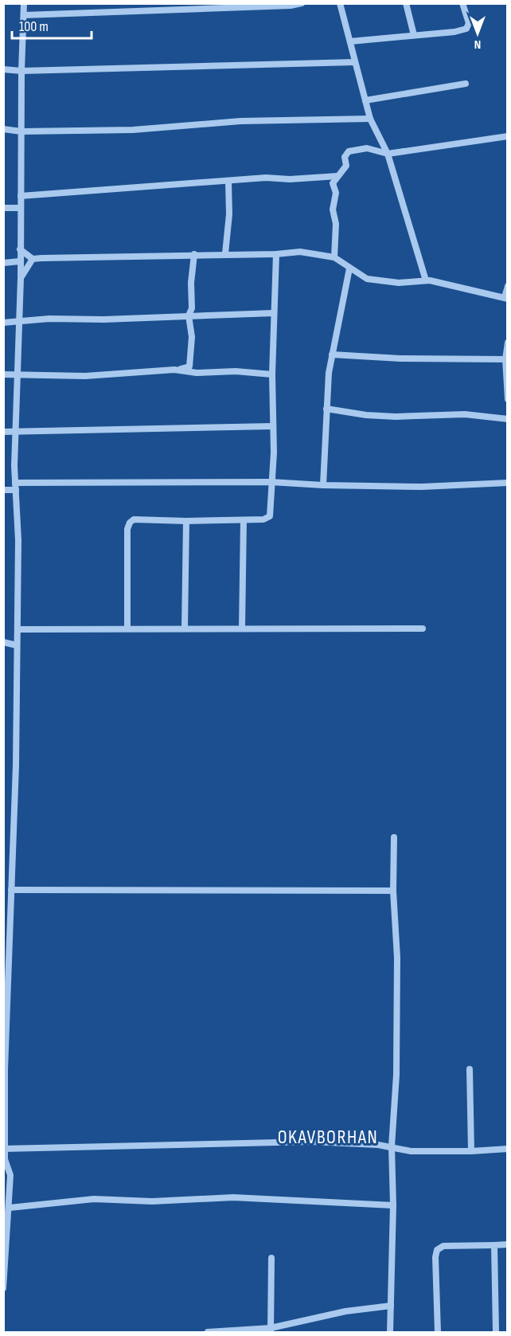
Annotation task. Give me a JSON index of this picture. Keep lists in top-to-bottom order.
{
  "districts": ["OKAVBORHAN"],
  "scale_bar": "100 m",
  "north": "bottom"
}
